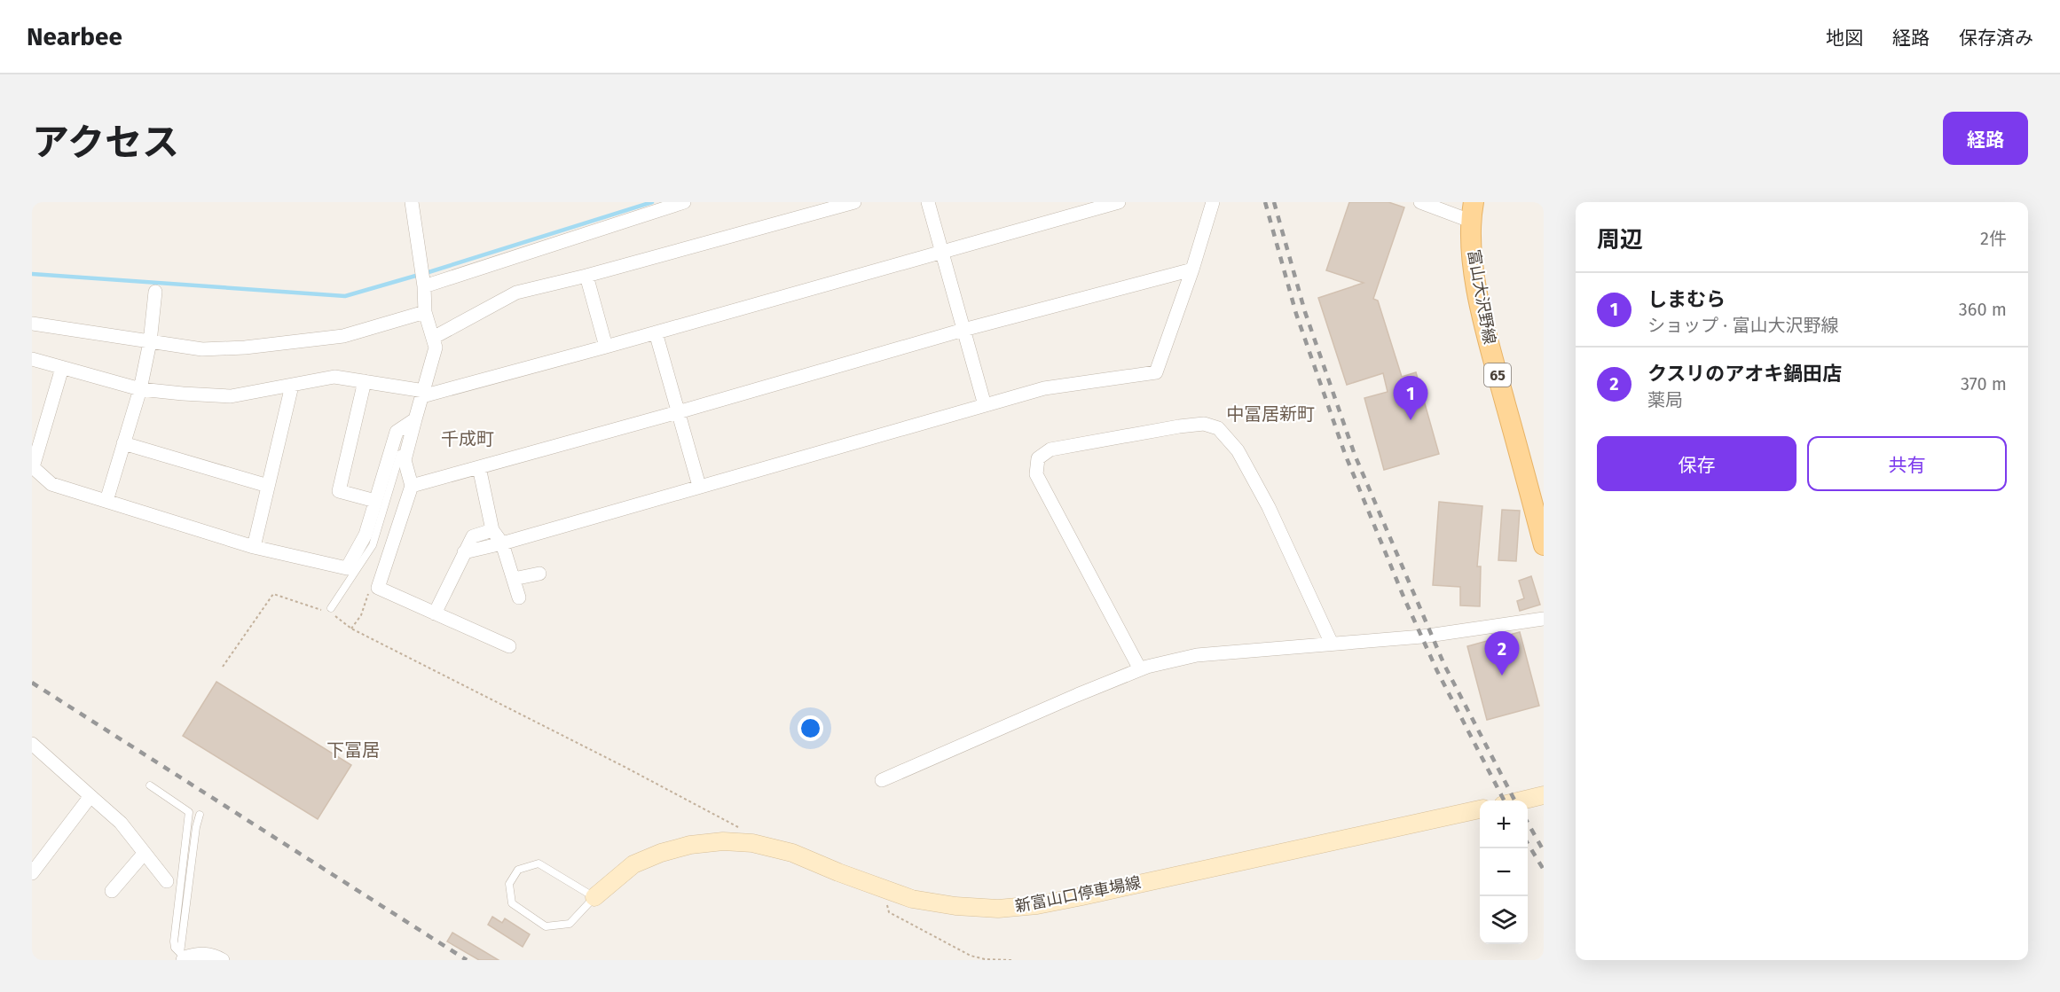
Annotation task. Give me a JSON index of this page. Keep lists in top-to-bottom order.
{
  "streets": {
    "main road": ["富山大沢野線", "65", "新富山口停車場線"]
  },
  "districts": ["中冨居新町", "千成町", "下冨居"],
  "page": {
    "header": "Nearbee",
    "nav": ["地図", "経路", "保存済み"],
    "title": "アクセス",
    "buttons": [
      "経路",
      ["保存", "共有"]
    ],
    "heading": ["周辺", "2件"],
    "list": [
      {
        "mark": "1",
        "name": "しまむら",
        "note": "ショップ · 富山大沢野線",
        "value": "360 m"
      },
      {
        "mark": "2",
        "name": "クスリのアオキ鍋田店",
        "note": "薬局",
        "value": "370 m"
      }
    ],
    "pins": ["1", "2"],
    "map_buttons": ["+", "−"]
  }
}
